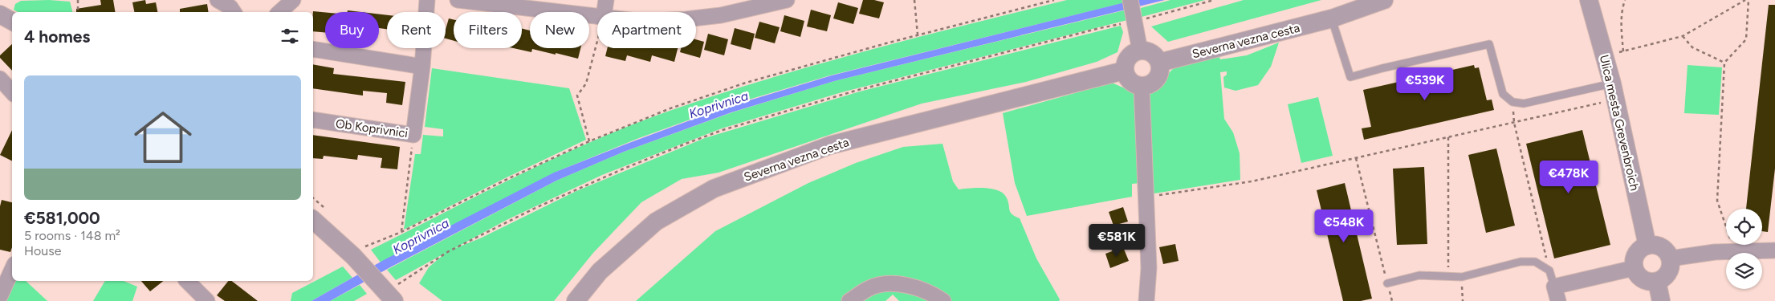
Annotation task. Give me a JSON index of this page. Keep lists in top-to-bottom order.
{
  "streets": {
    "street": ["Severna vezna cesta", "Ulica mesta Grevenbroich", "Ob Koprivnici"]
  },
  "water": ["Koprivnica"],
  "page": {
    "chip": [
      "Buy",
      "Rent",
      "Filters",
      "New",
      "Apartment"
    ],
    "heading": "4 homes",
    "list": [
      {
        "name": "€581,000",
        "note": "5 rooms · 148 m² · House"
      }
    ],
    "price": [
      "€539K",
      "€478K",
      "€548K",
      "€581K"
    ]
  }
}
